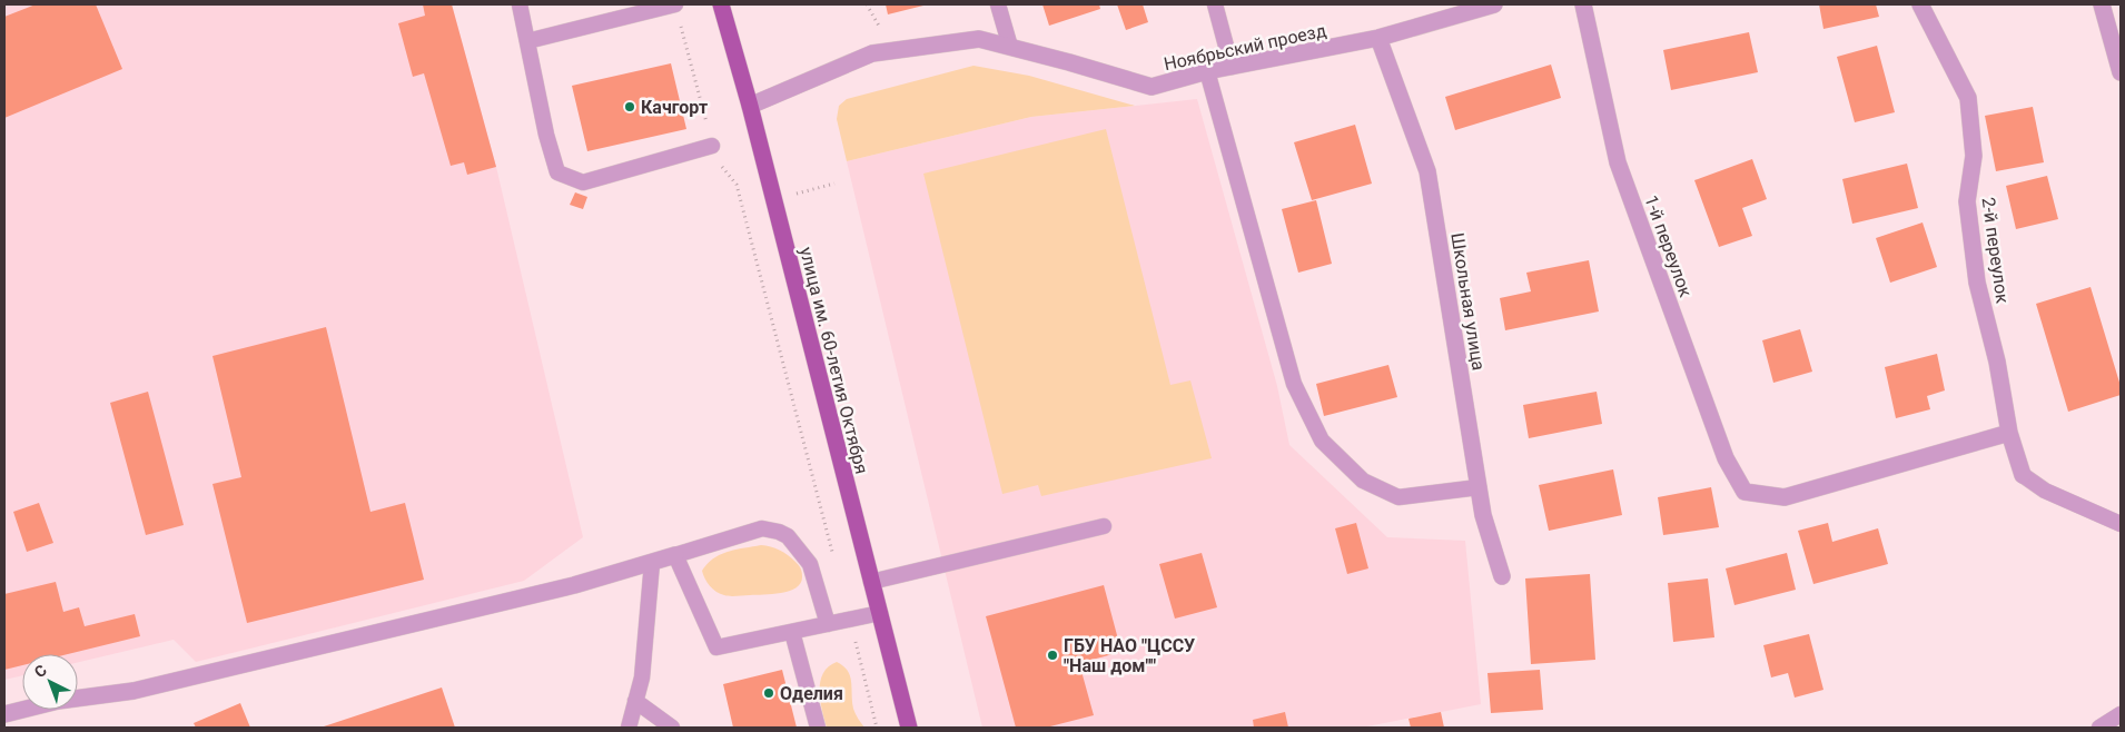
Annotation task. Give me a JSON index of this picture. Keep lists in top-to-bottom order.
{
  "streets": {
    "main road": ["улица им. 60-летия Октября"],
    "street": [
      "Ноябрьский проезд",
      "1-й переулок",
      "2-й переулок",
      "Школьная улица"
    ]
  },
  "crossings": [
    ["Ноябрьский проезд", "Школьная улица"],
    ["Ноябрьский проезд", "улица им. 60-летия Октября"],
    ["1-й переулок", "2-й переулок"]
  ],
  "places": ["Качгорт", "ГБУ НАО \"ЦССУ \"Наш дом\"\"", "Оделия"],
  "north": "top left"
}
